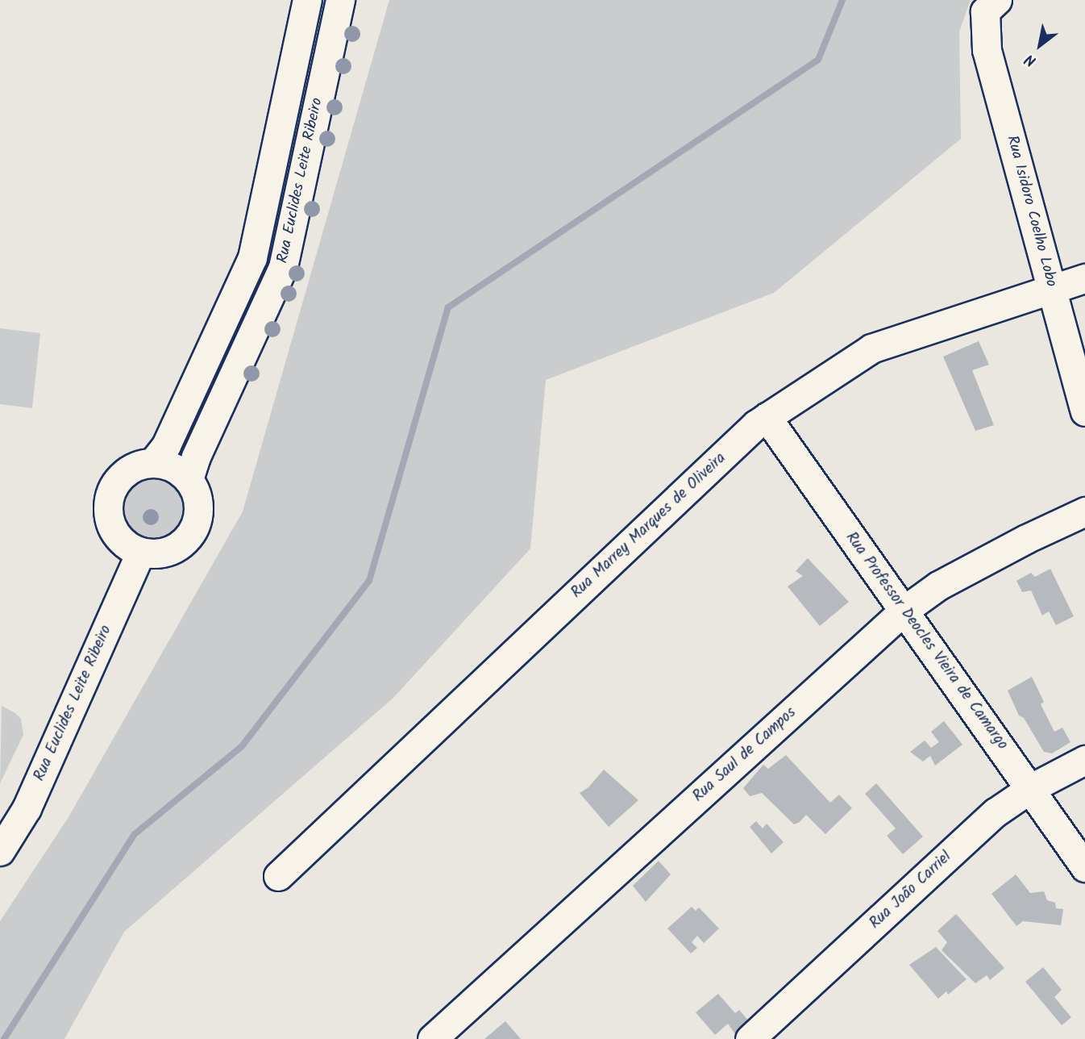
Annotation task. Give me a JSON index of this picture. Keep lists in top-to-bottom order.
{
  "streets": {
    "street": [
      "Rua Euclides Leite Ribeiro",
      "Rua Isidoro Coelho Lobo",
      "Rua Marrey Marques de Oliveira",
      "Rua Professor Deocles Vieira de Camargo",
      "Rua Saul de Campos",
      "Rua João Carriel"
    ]
  },
  "crossings": [
    ["Rua Isidoro Coelho Lobo", "Rua Marrey Marques de Oliveira"],
    ["Rua Marrey Marques de Oliveira", "Rua Professor Deocles Vieira de Camargo"],
    ["Rua Professor Deocles Vieira de Camargo", "Rua Saul de Campos"],
    ["Rua Professor Deocles Vieira de Camargo", "Rua João Carriel"]
  ],
  "north": "bottom left"
}
